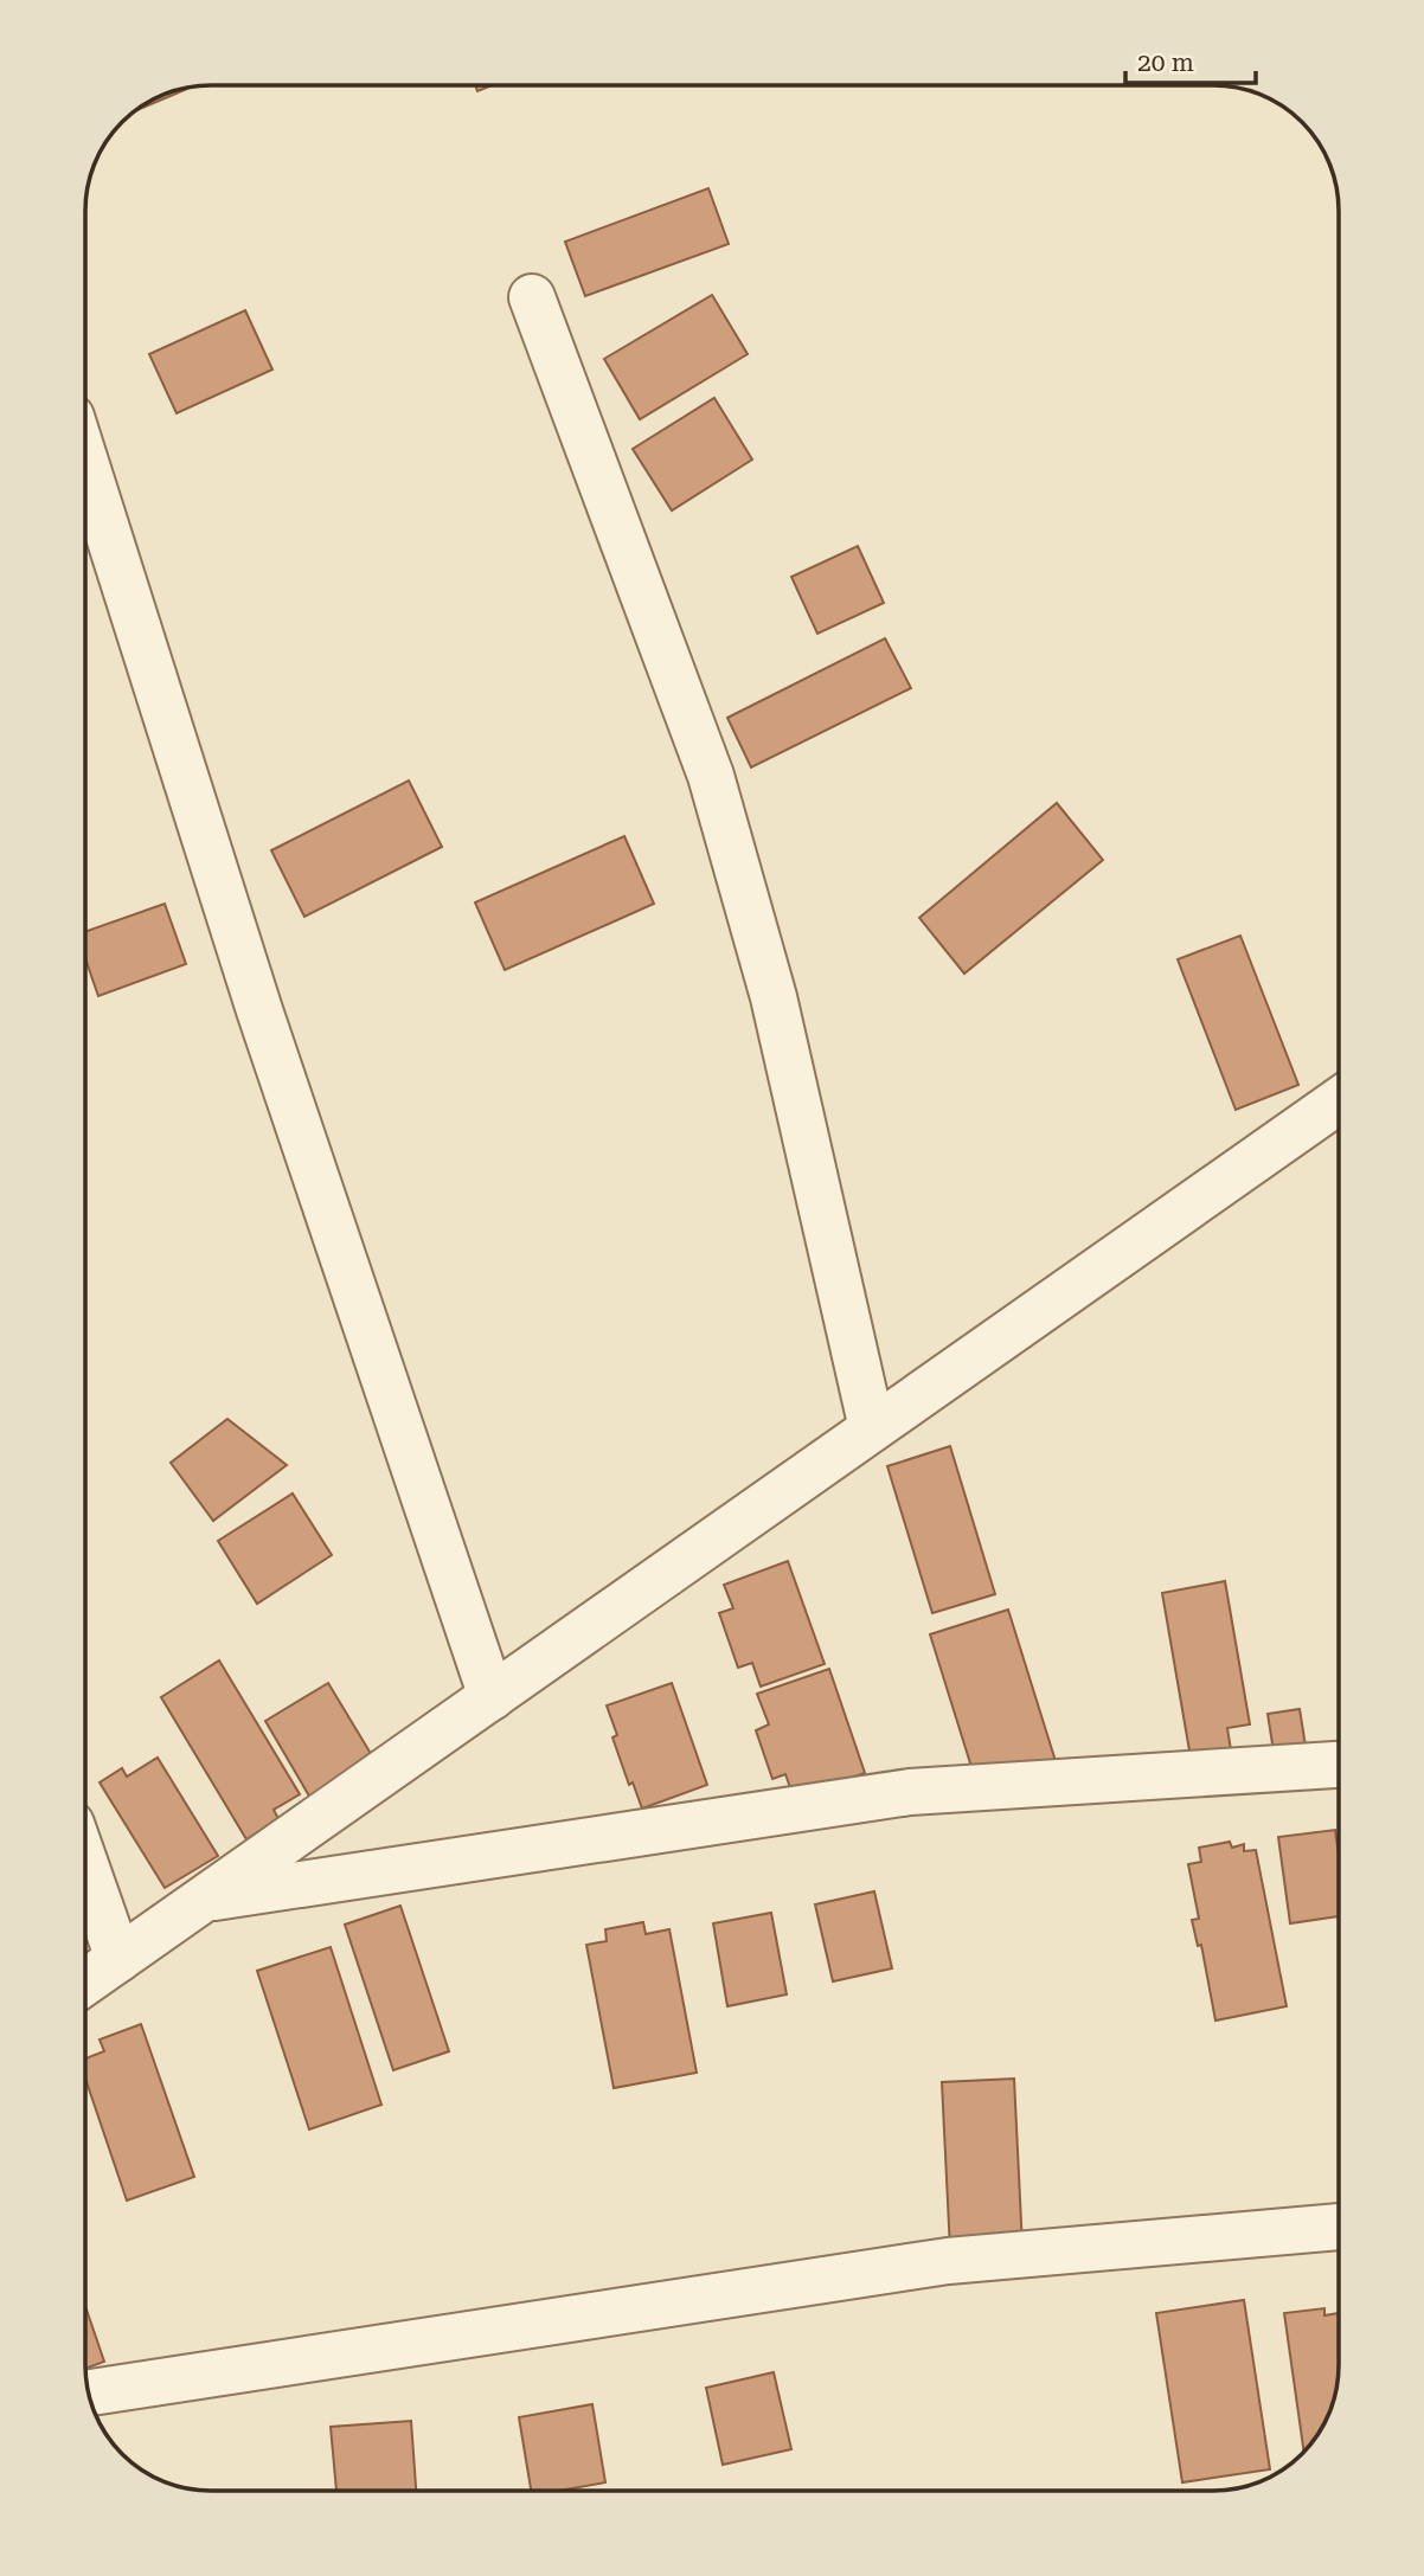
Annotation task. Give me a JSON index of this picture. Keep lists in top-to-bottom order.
{
  "scale_bar": "20 m"
}
